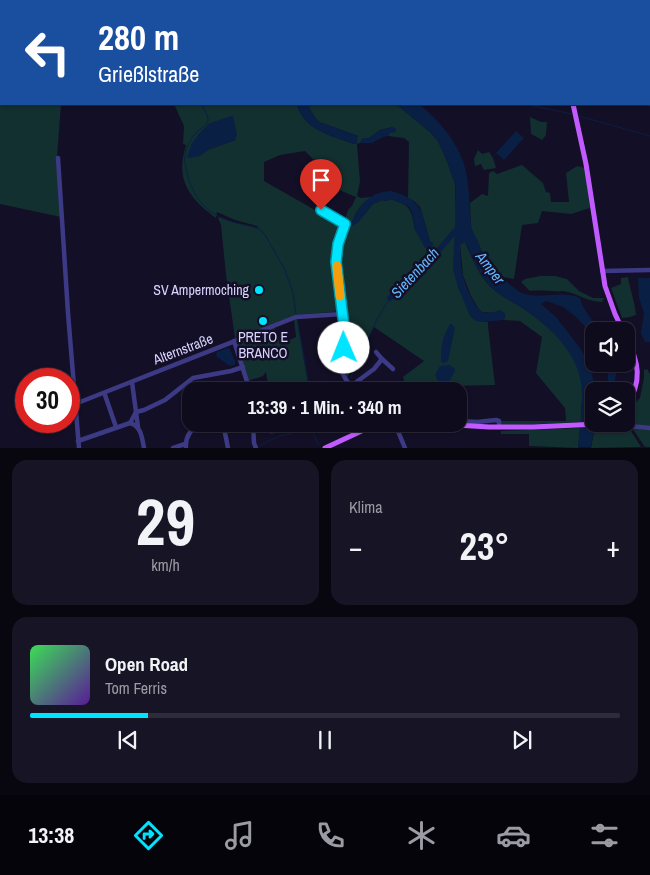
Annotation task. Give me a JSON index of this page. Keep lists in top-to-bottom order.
{
  "streets": {
    "street": ["Alternstraße"]
  },
  "water": ["Amper", "Sietenbach"],
  "places": ["SV Ampermoching", "PRETO E BRANCO"],
  "page": {
    "turn": ["280 m", "Grießlstraße"],
    "limit": "30",
    "trip": "13:39 · 1 Min. · 340 m",
    "tile": [
      ["29", "km/h"],
      "Klima"
    ],
    "heat": ["−", "23°", "+"],
    "song": ["Open Road", "Tom Ferris"],
    "tabs": "13:38"
  }
}
